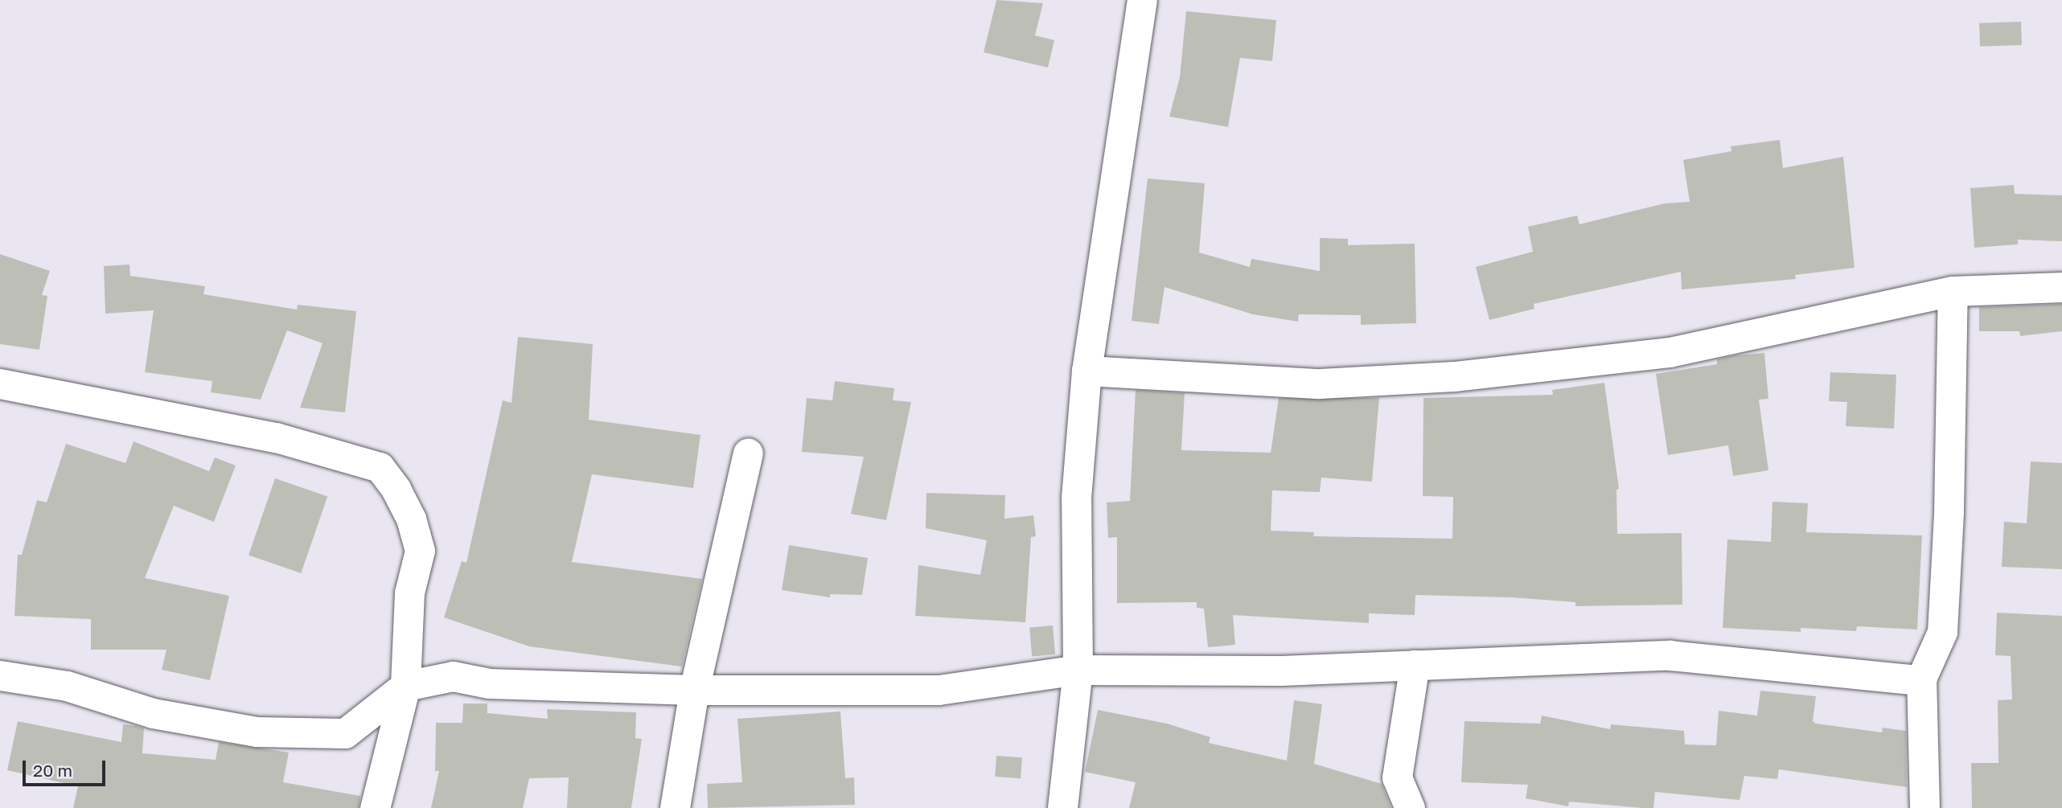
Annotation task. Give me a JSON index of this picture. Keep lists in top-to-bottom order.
{
  "scale_bar": "20 m"
}
